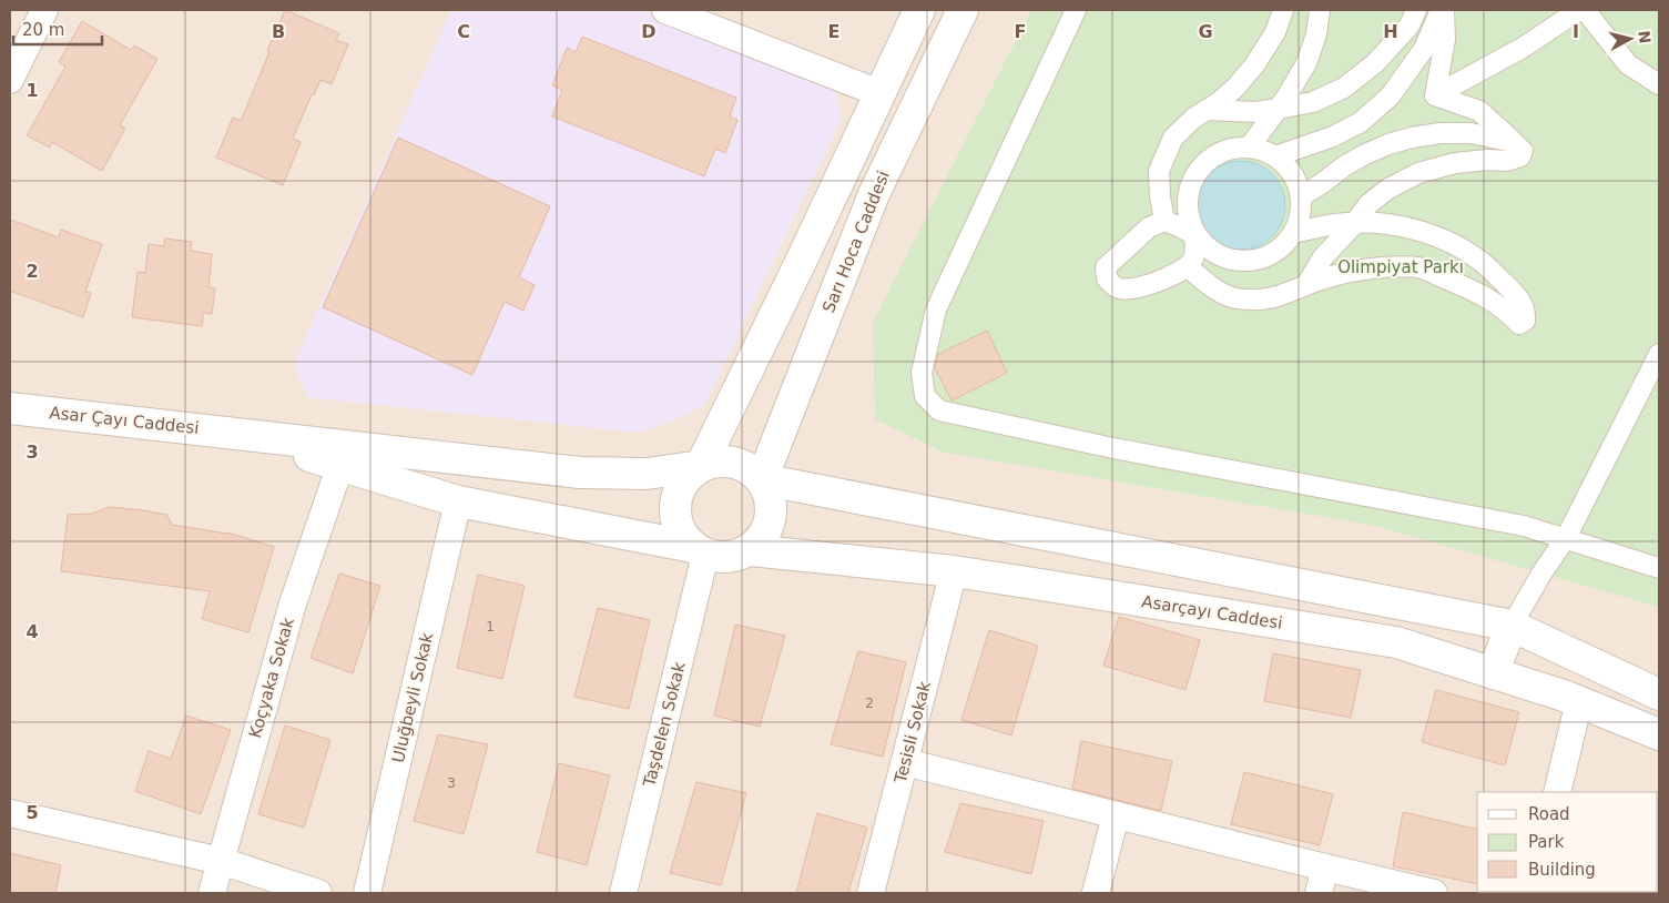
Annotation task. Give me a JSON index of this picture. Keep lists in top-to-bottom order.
{
  "streets": {
    "street": [
      "Sarı Hoca Caddesi",
      "Asar Çayı Caddesi",
      "Asarçayı Caddesi",
      "Koçyaka Sokak",
      "Uluğbeyli Sokak",
      "Taşdelen Sokak",
      "Tesisli Sokak"
    ]
  },
  "crossings": [
    ["Sarı Hoca Caddesi", "Asarçayı Caddesi"],
    ["Sarı Hoca Caddesi", "Taşdelen Sokak"],
    ["Asarçayı Caddesi", "Taşdelen Sokak"],
    ["Asarçayı Caddesi", "Tesisli Sokak"]
  ],
  "parks": ["Olimpiyat Parkı"],
  "house_numbers": ["1", "2", "3"],
  "legend": ["Road", "Park", "Building"],
  "scale_bar": "20 m",
  "north": "right",
  "grid": {
    "columns": [
      "B",
      "C",
      "D",
      "E",
      "F",
      "G",
      "H",
      "I"
    ],
    "rows": [
      "1",
      "2",
      "3",
      "4",
      "5"
    ]
  }
}
